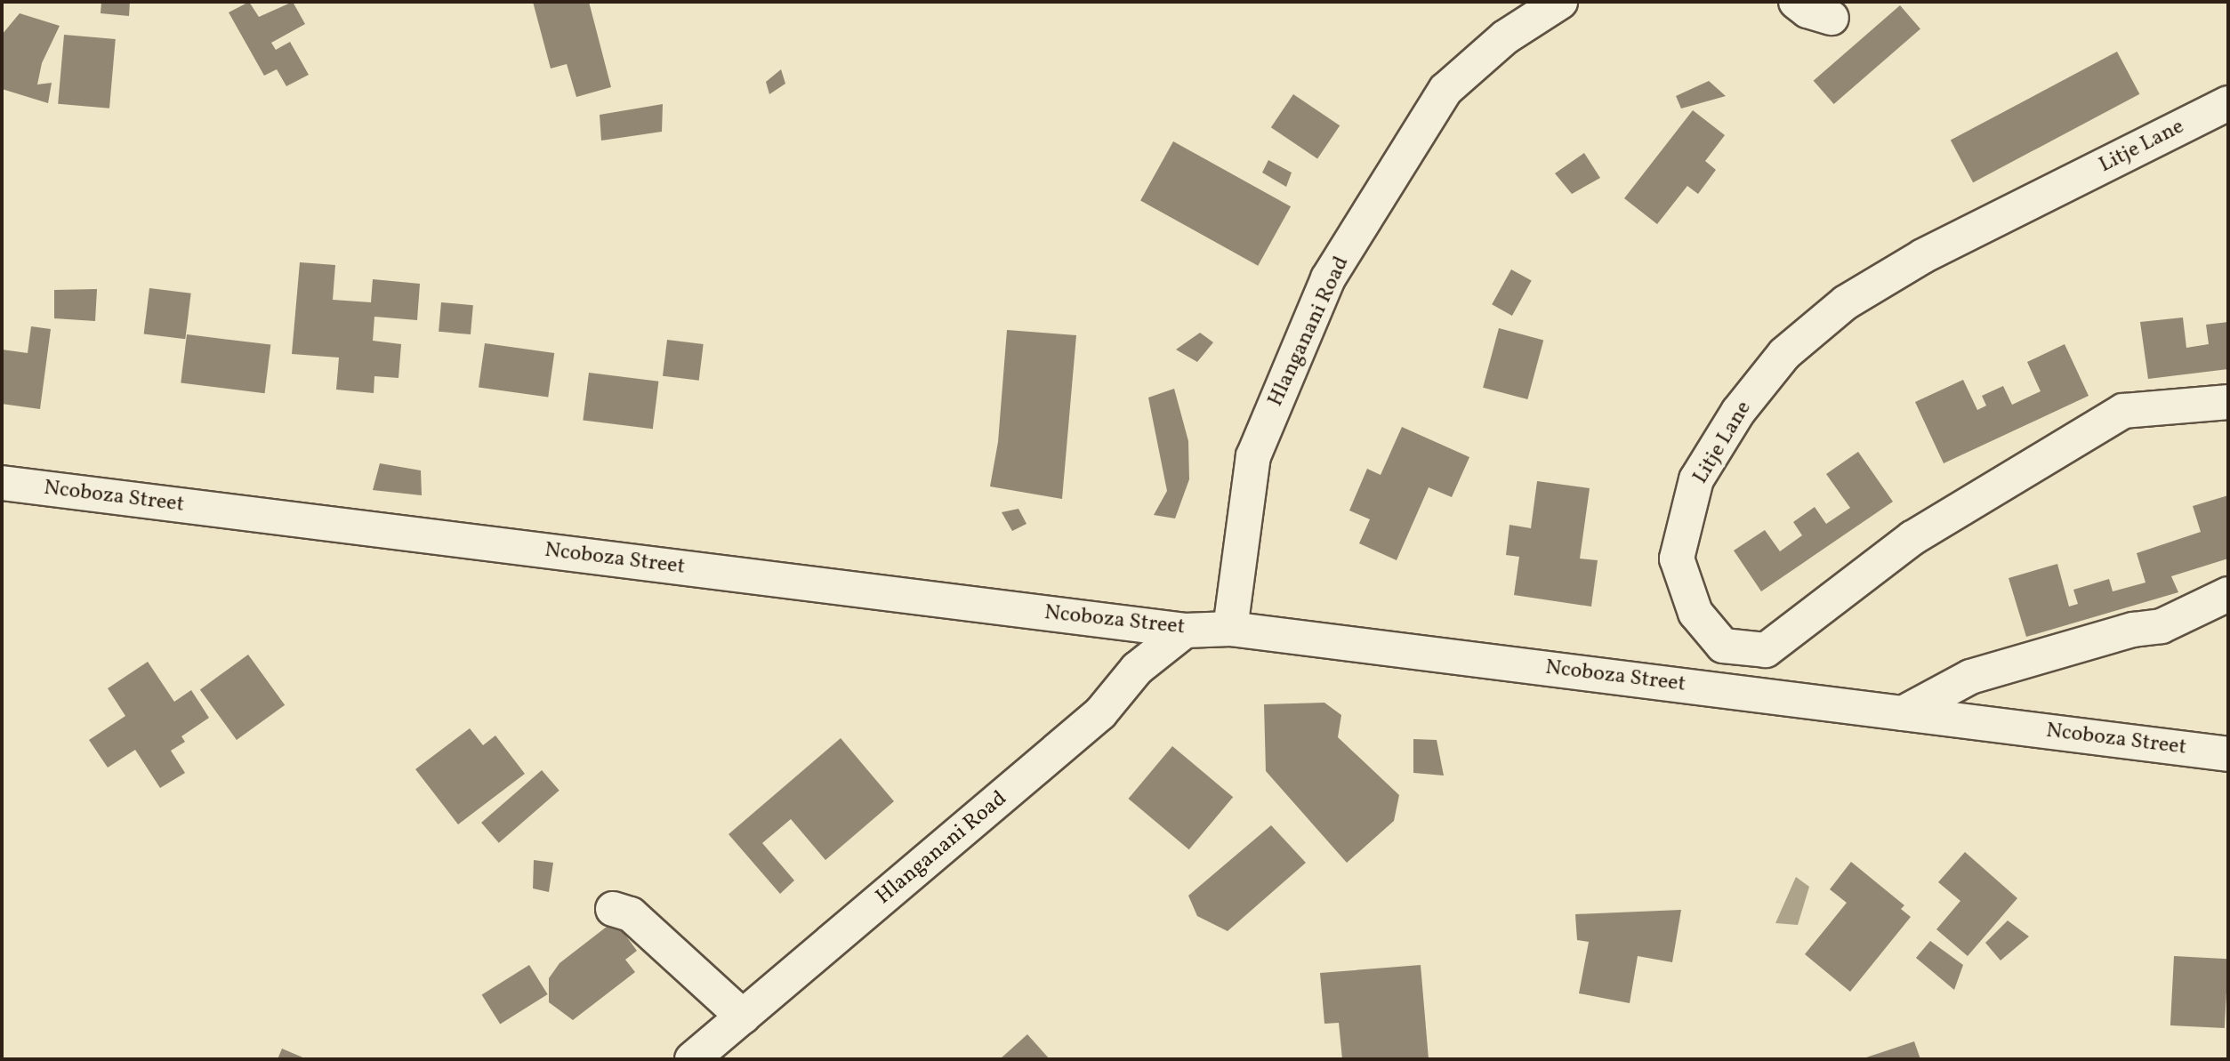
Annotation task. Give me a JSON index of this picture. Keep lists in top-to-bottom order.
{
  "streets": {
    "street": ["Litje Lane", "Hlanganani Road", "Ncoboza Street"]
  },
  "crossings": [
    ["Hlanganani Road", "Ncoboza Street"]
  ]
}
